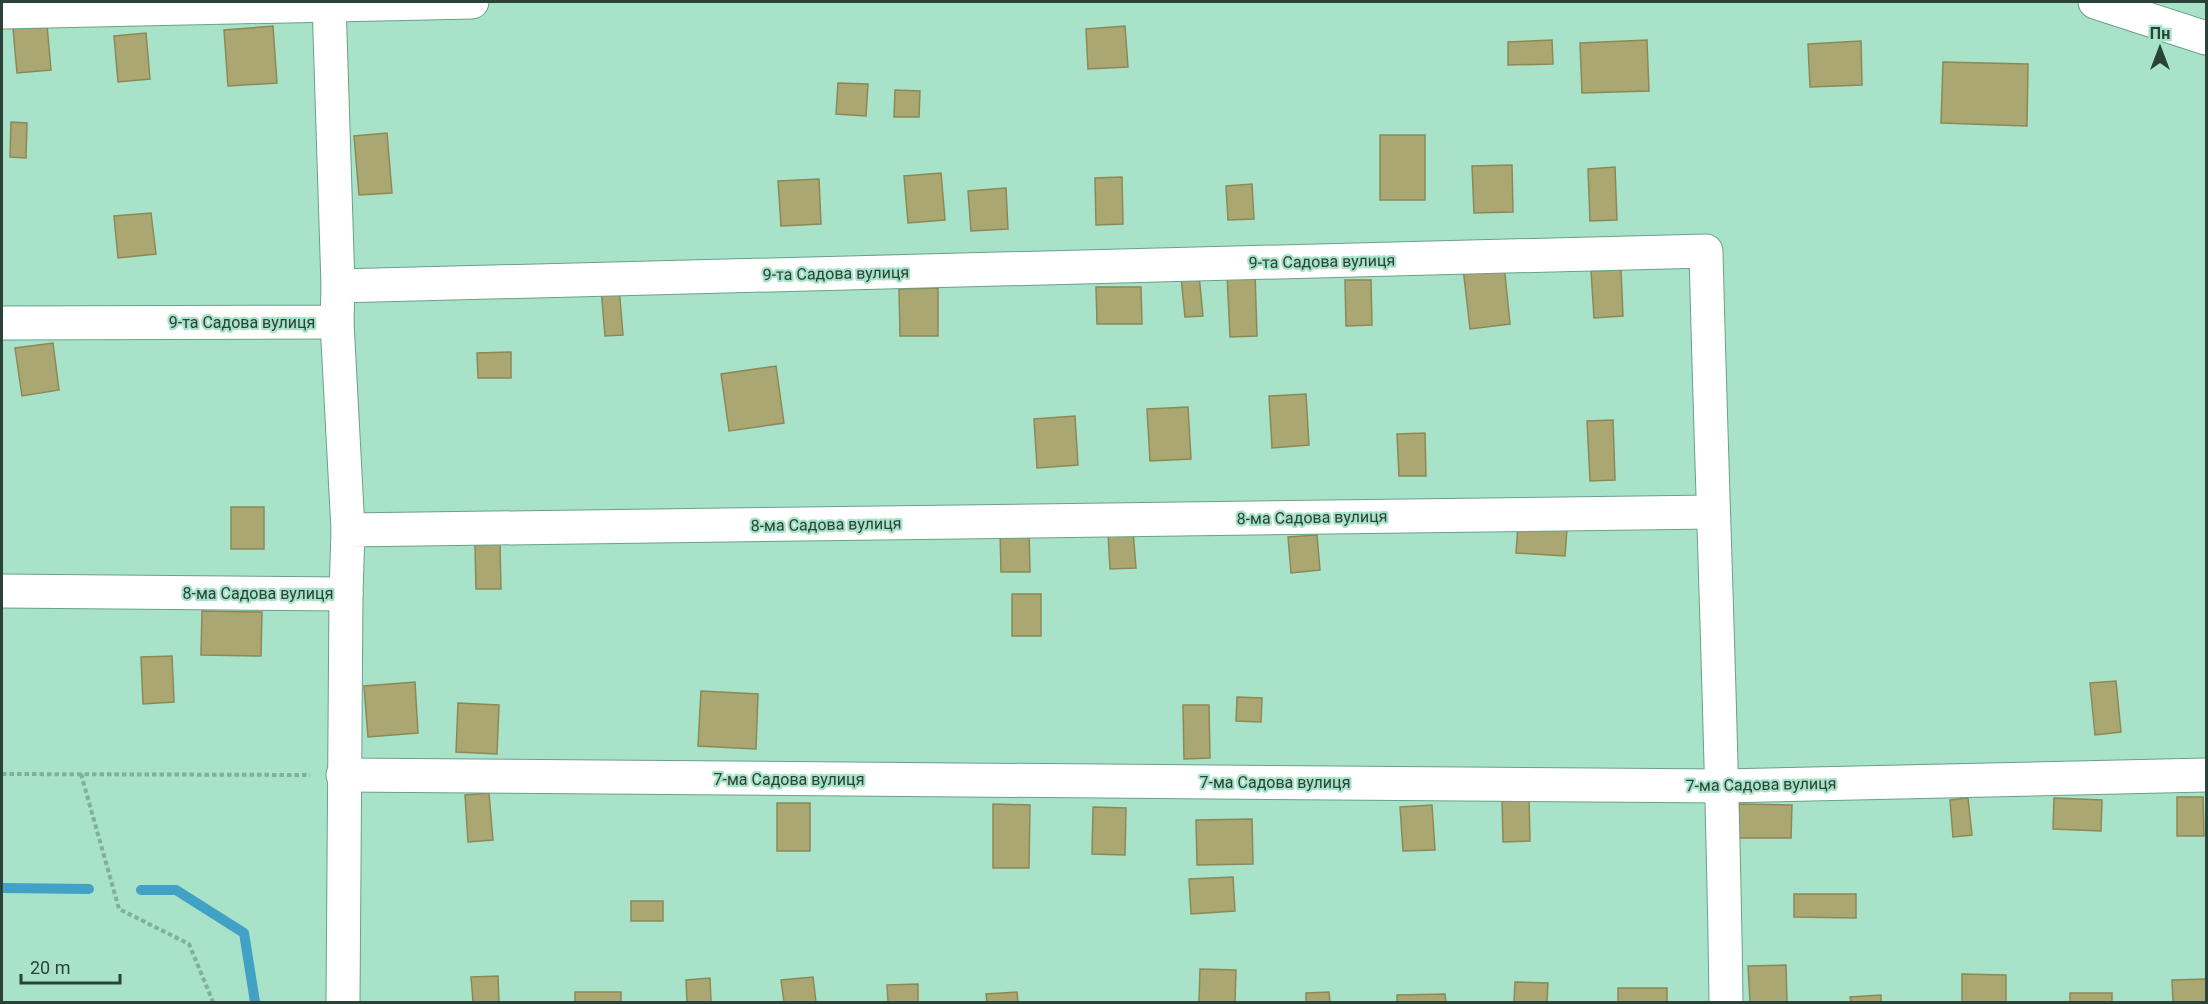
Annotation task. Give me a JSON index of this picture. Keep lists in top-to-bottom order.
{
  "streets": {
    "street": ["9-та Садова вулиця", "8-ма Садова вулиця", "7-ма Садова вулиця"]
  },
  "crossings": [
    ["9-та Садова вулиця", "8-ма Садова вулиця"]
  ],
  "scale_bar": "20 m",
  "north": "top"
}
